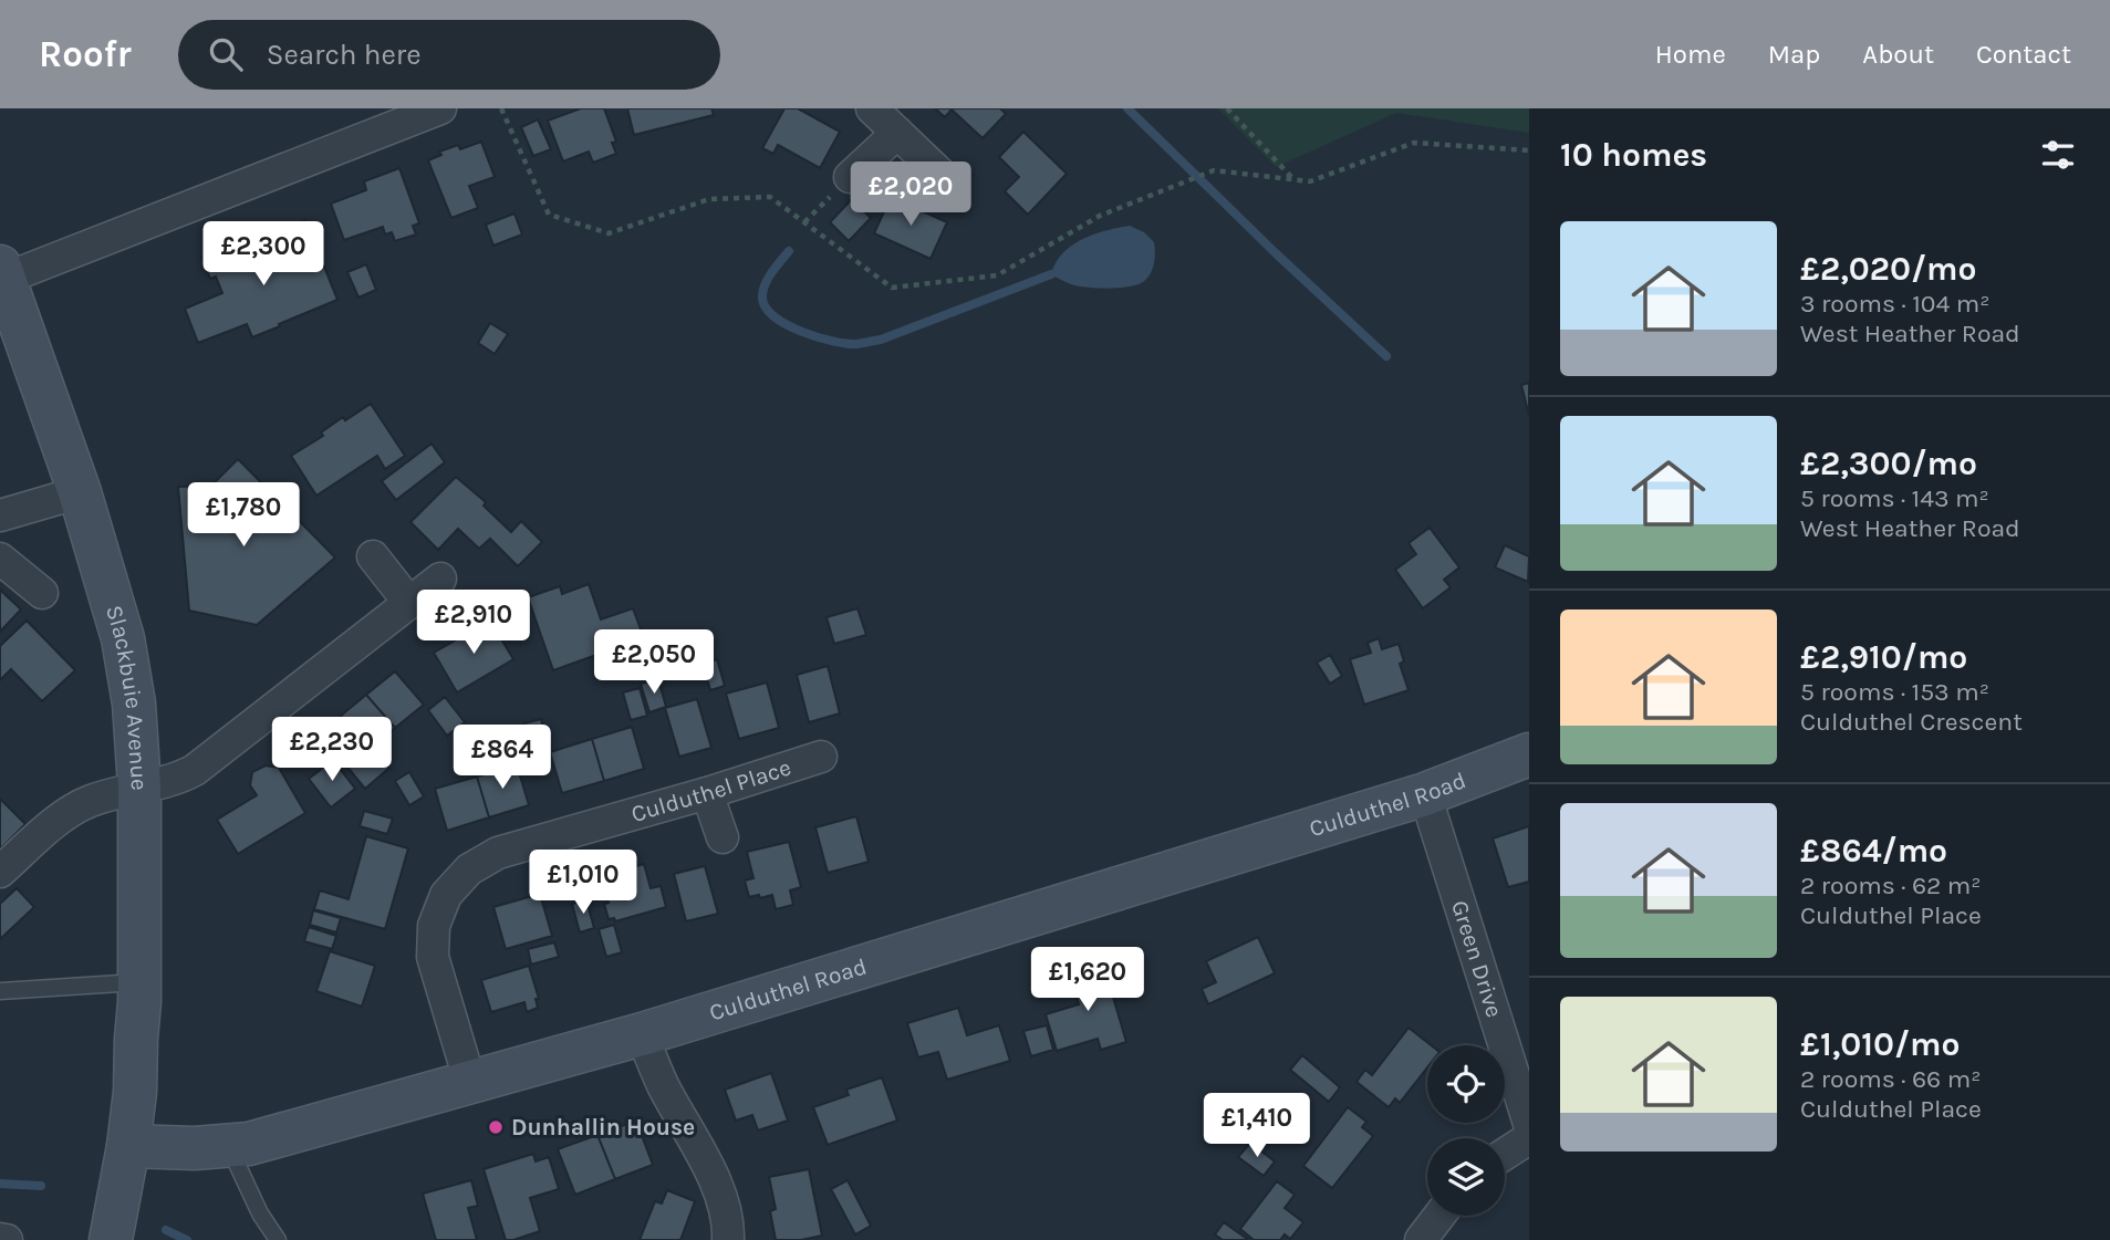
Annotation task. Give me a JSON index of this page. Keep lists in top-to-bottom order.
{
  "streets": {
    "main road": ["Slackbuie Avenue", "Culduthel Road"],
    "street": ["Culduthel Place", "Green Drive"]
  },
  "crossings": [
    ["Slackbuie Avenue", "Culduthel Road"],
    ["Culduthel Place", "Culduthel Road"],
    ["Culduthel Road", "Green Drive"]
  ],
  "places": ["Dunhallin House"],
  "page": {
    "header": "Roofr",
    "search": "Search here",
    "nav": [
      "Home",
      "Map",
      "About",
      "Contact"
    ],
    "heading": "10 homes",
    "price": [
      "£2,020",
      "£2,300",
      "£1,780",
      "£2,910",
      "£2,050",
      "£2,230",
      "£864",
      "£1,010",
      "£1,620",
      "£1,410"
    ],
    "list": [
      {
        "name": "£2,020/mo",
        "note": "3 rooms · 104 m² · West Heather Road"
      },
      {
        "name": "£2,300/mo",
        "note": "5 rooms · 143 m² · West Heather Road"
      },
      {
        "name": "£2,910/mo",
        "note": "5 rooms · 153 m² · Culduthel Crescent"
      },
      {
        "name": "£864/mo",
        "note": "2 rooms · 62 m² · Culduthel Place"
      },
      {
        "name": "£1,010/mo",
        "note": "2 rooms · 66 m² · Culduthel Place"
      }
    ]
  }
}
